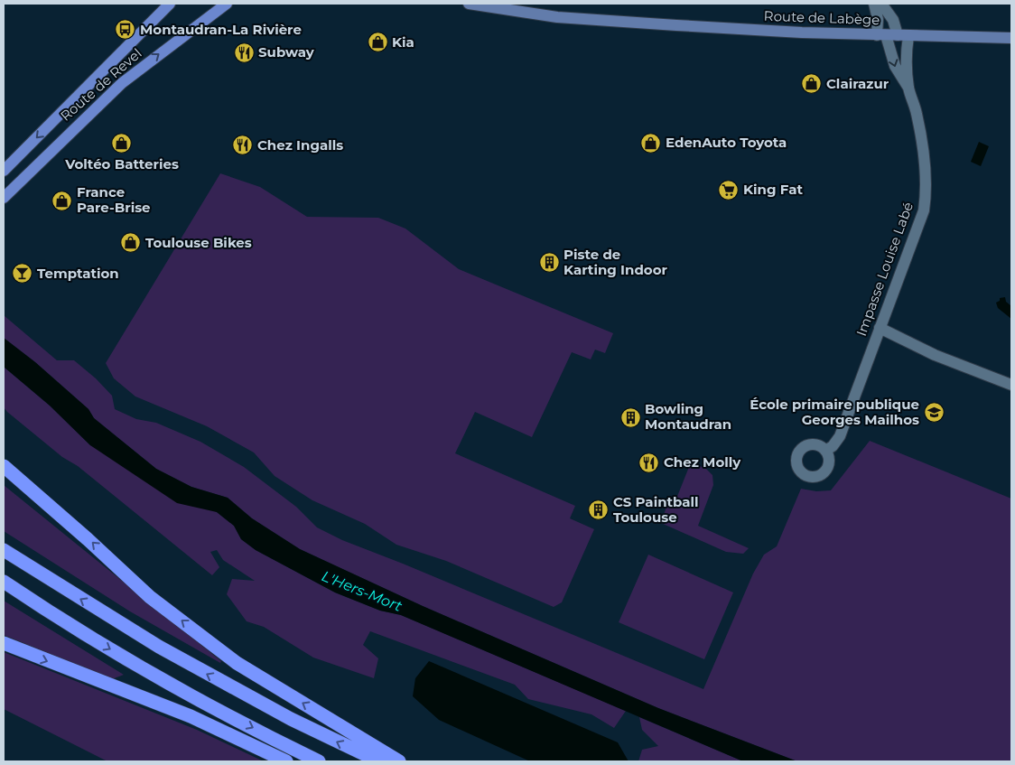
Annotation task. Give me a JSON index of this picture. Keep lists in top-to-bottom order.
{
  "streets": {
    "main road": ["Route de Labège", "Route de Revel"],
    "street": ["Impasse Louise Labé"]
  },
  "crossings": [
    ["Route de Labège", "Impasse Louise Labé"]
  ],
  "water": ["L'Hers-Mort"],
  "places": {
    "bus stop": ["Montaudran-La Rivière"],
    "shop": [
      "Kia",
      "Clairazur",
      "EdenAuto Toyota",
      "Voltéo Batteries",
      "France Pare-Brise",
      "Toulouse Bikes"
    ],
    "restaurant": ["Subway", "Chez Ingalls", "Chez Molly"],
    "supermarket": ["King Fat"],
    "building": ["Piste de Karting Indoor", "Bowling Montaudran", "CS Paintball Toulouse"],
    "bar": ["Temptation"],
    "school or university": ["École primaire publique Georges Mailhos"]
  }
}
